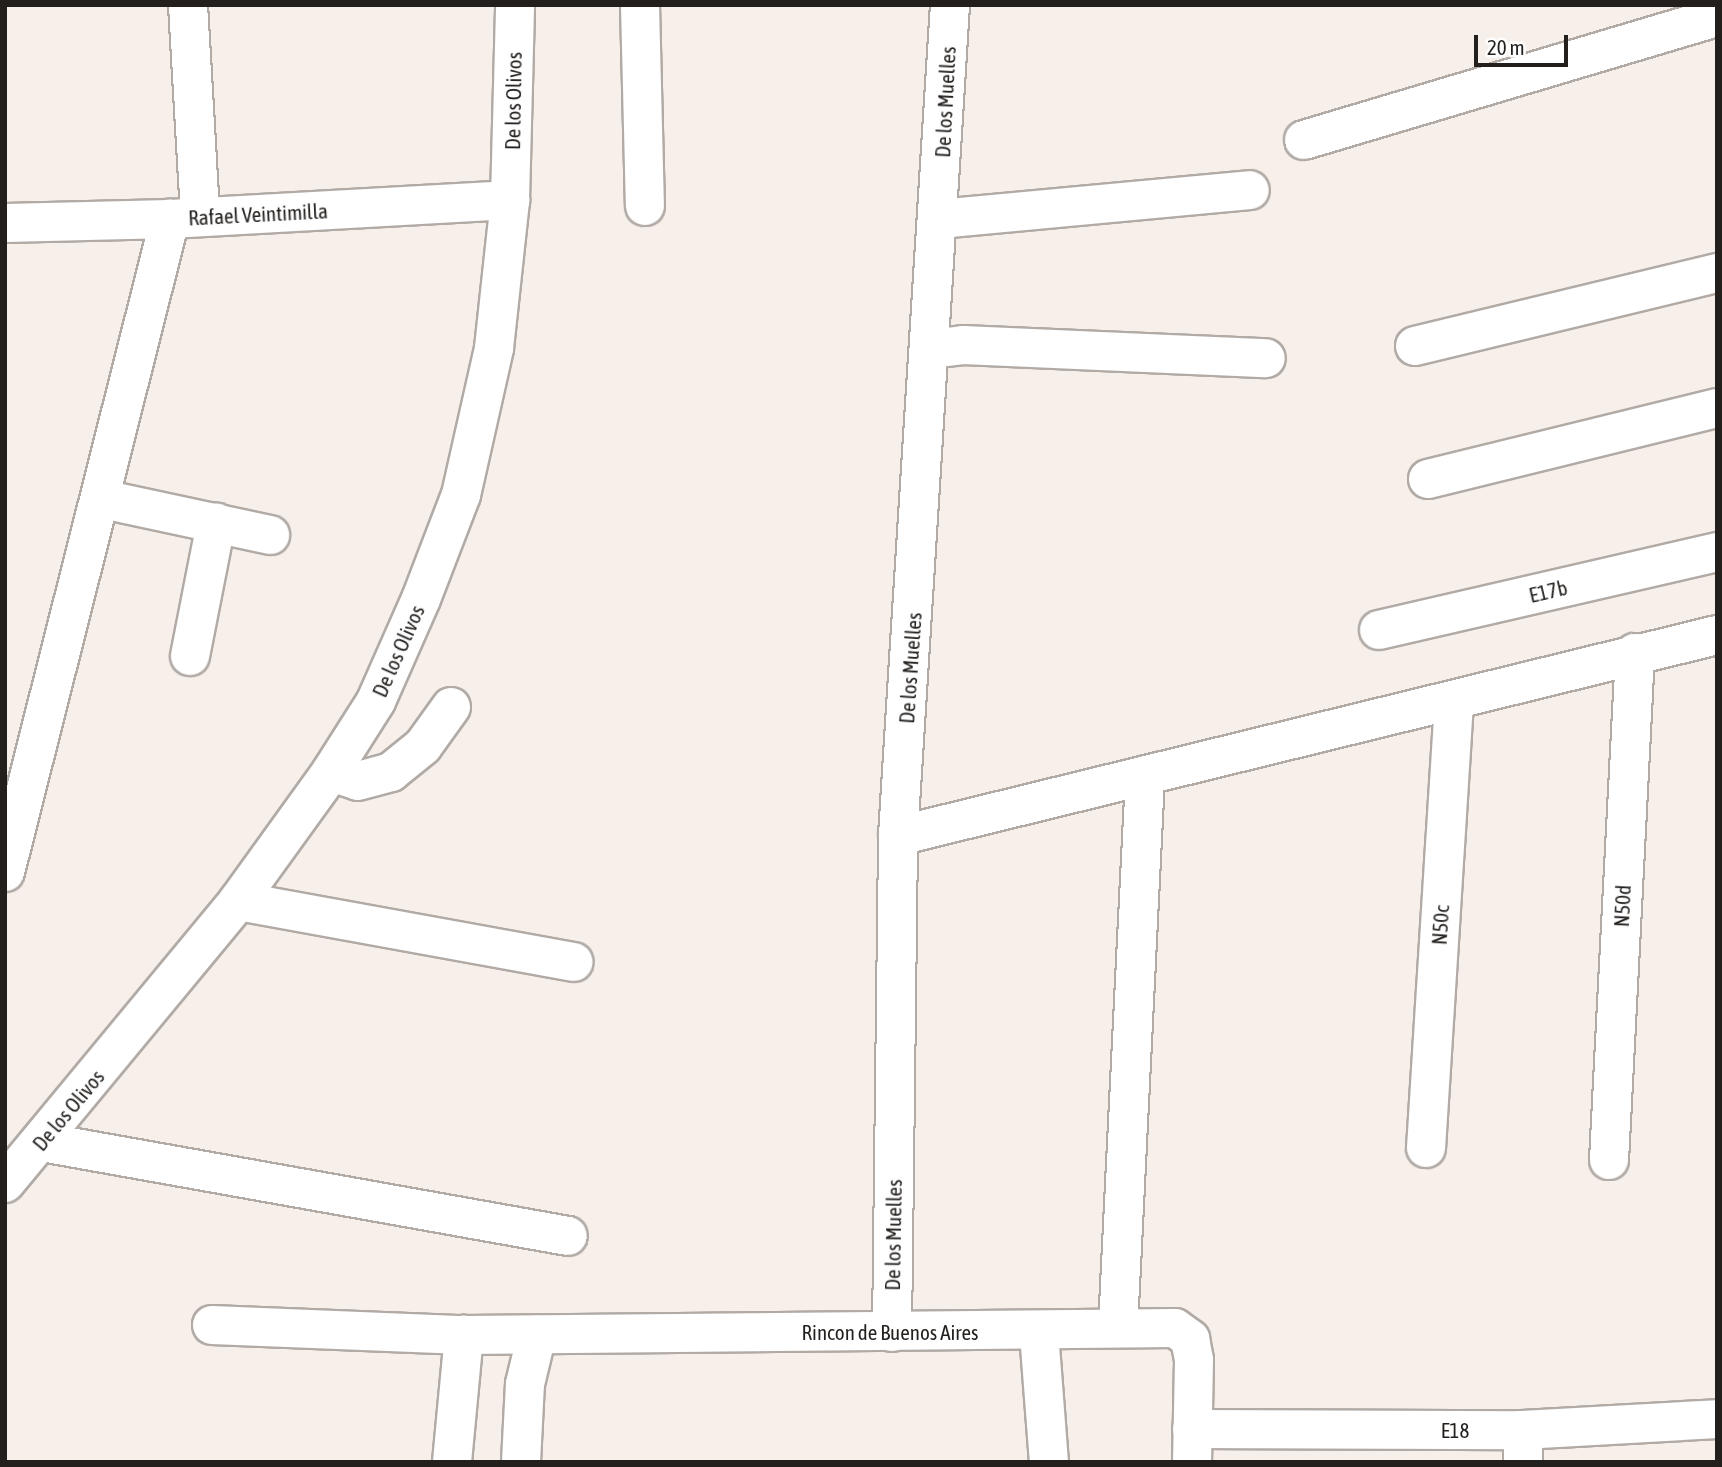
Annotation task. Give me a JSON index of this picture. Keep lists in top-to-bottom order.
{
  "streets": {
    "street": [
      "De los Olivos",
      "De los Muelles",
      "Rafael Veintimilla",
      "E17b",
      "N50d",
      "N50c",
      "Rincon de Buenos Aires",
      "E18"
    ]
  },
  "crossings": [
    ["De los Olivos", "Rafael Veintimilla"],
    ["De los Muelles", "Rincon de Buenos Aires"],
    ["Rincon de Buenos Aires", "E18"]
  ],
  "scale_bar": "20 m"
}
